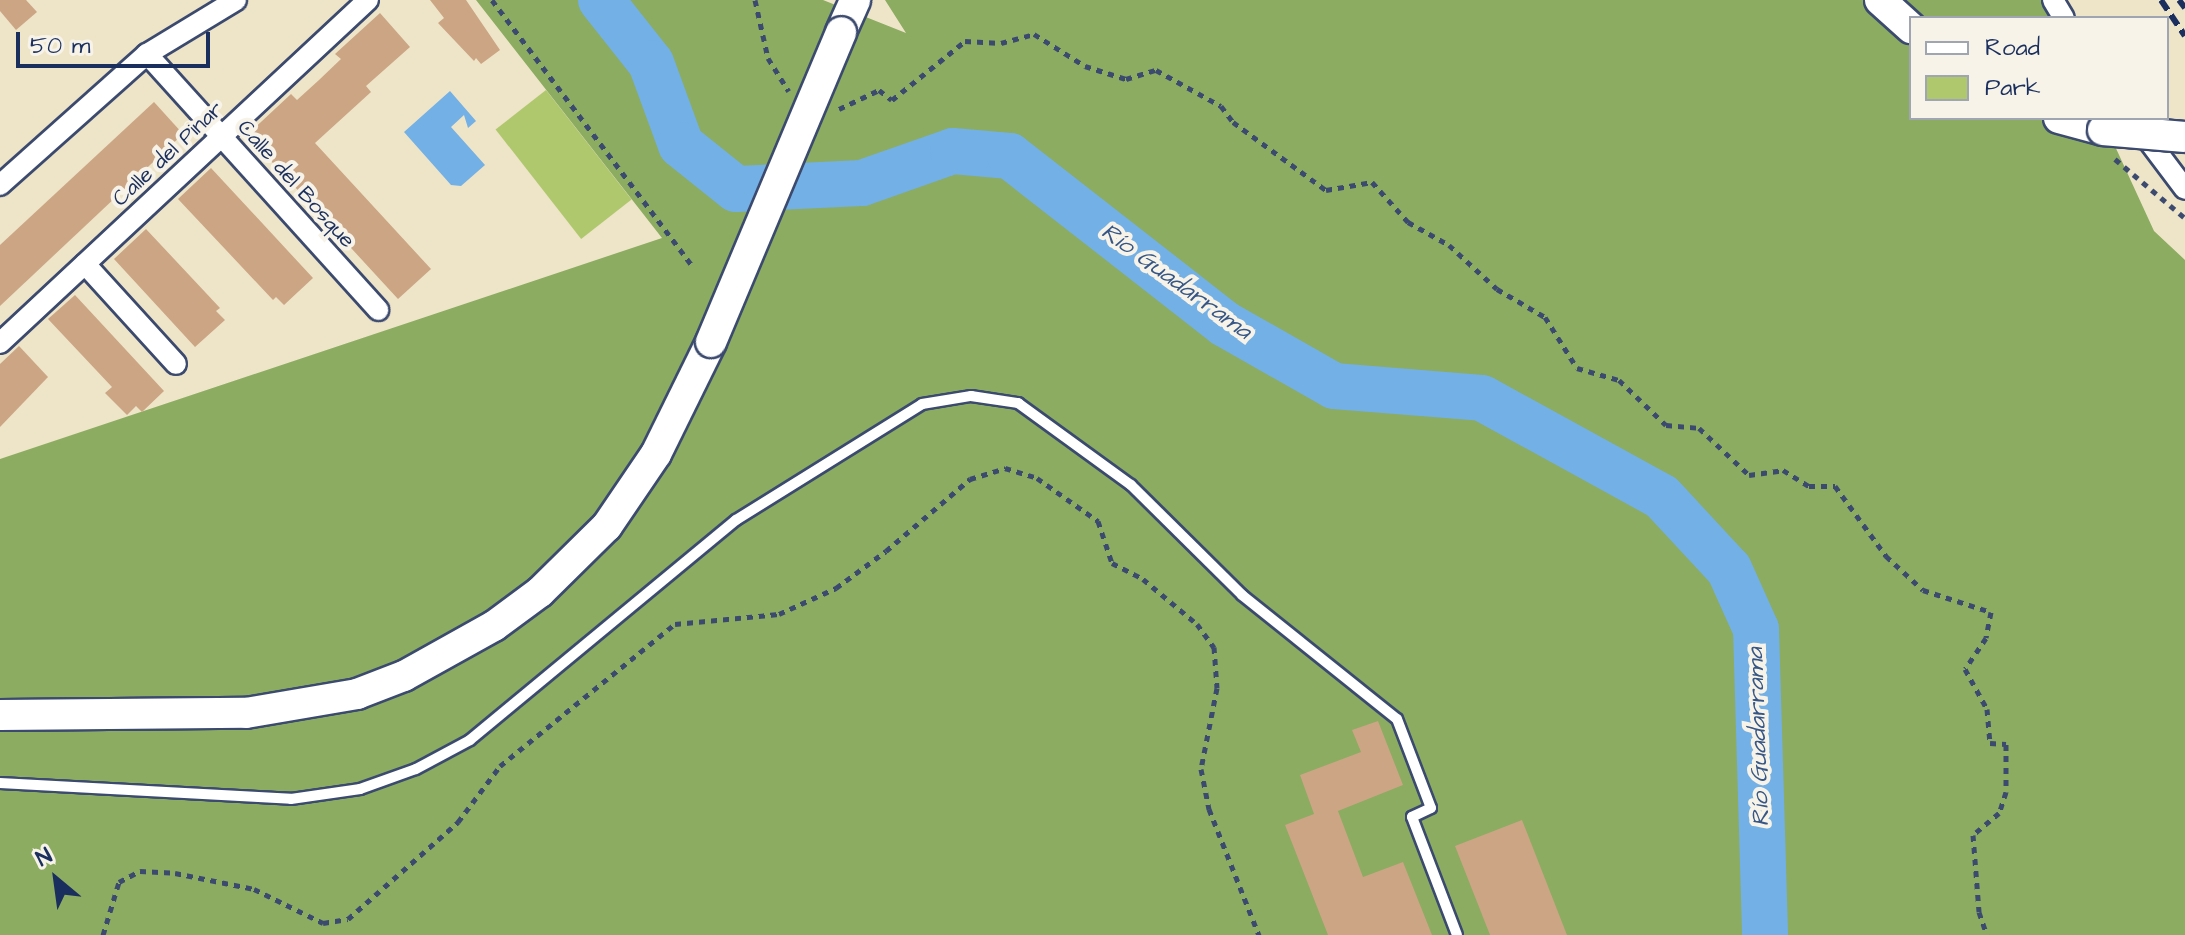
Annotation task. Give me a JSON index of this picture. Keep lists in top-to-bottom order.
{
  "streets": {
    "street": ["Calle del Pinar", "Calle del Bosque"]
  },
  "crossings": [
    ["Calle del Pinar", "Calle del Bosque"]
  ],
  "water": ["Río Guadarrama"],
  "legend": ["Road", "Park"],
  "scale_bar": "50 m",
  "north": "top left"
}
